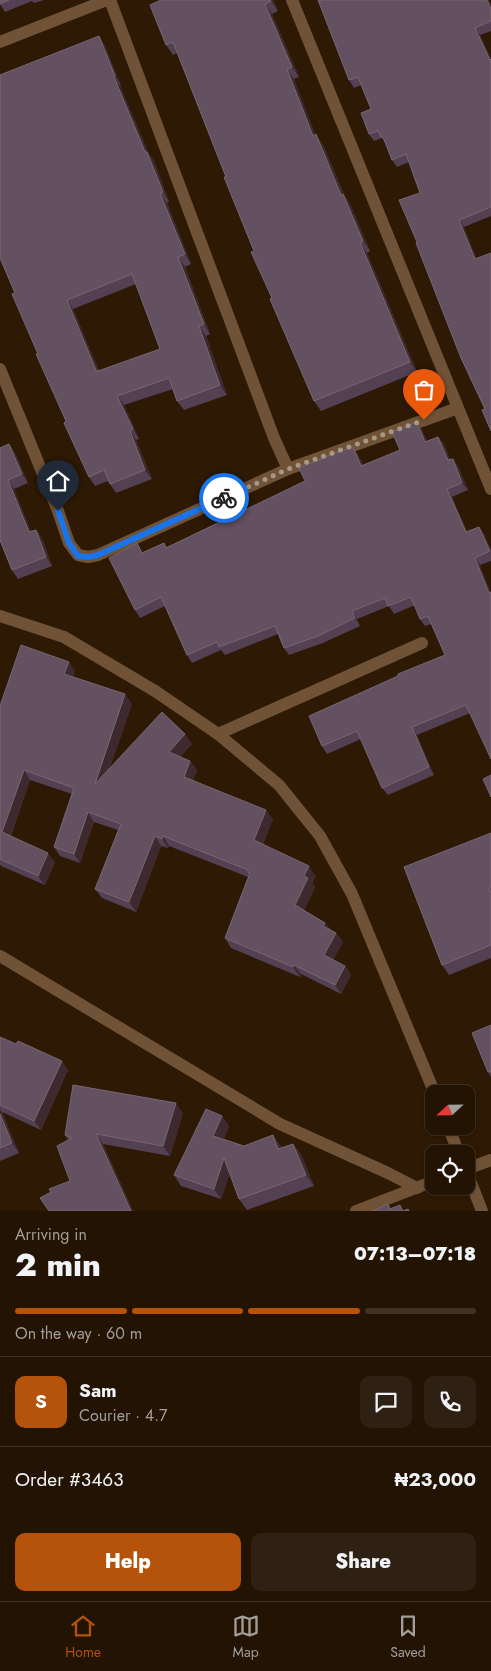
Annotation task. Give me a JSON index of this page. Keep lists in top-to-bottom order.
{
  "north": "left",
  "page": {
    "heading": ["2 min", "Arriving in", "07:13–07:18"],
    "panel": [
      "Sam",
      "Courier · 4.7",
      "Order #3463",
      "₦23,000"
    ],
    "bar": "On the way · 60 m",
    "round": "S",
    "buttons": ["Help", "Share"],
    "tabs": ["Home", "Map", "Saved"]
  }
}
